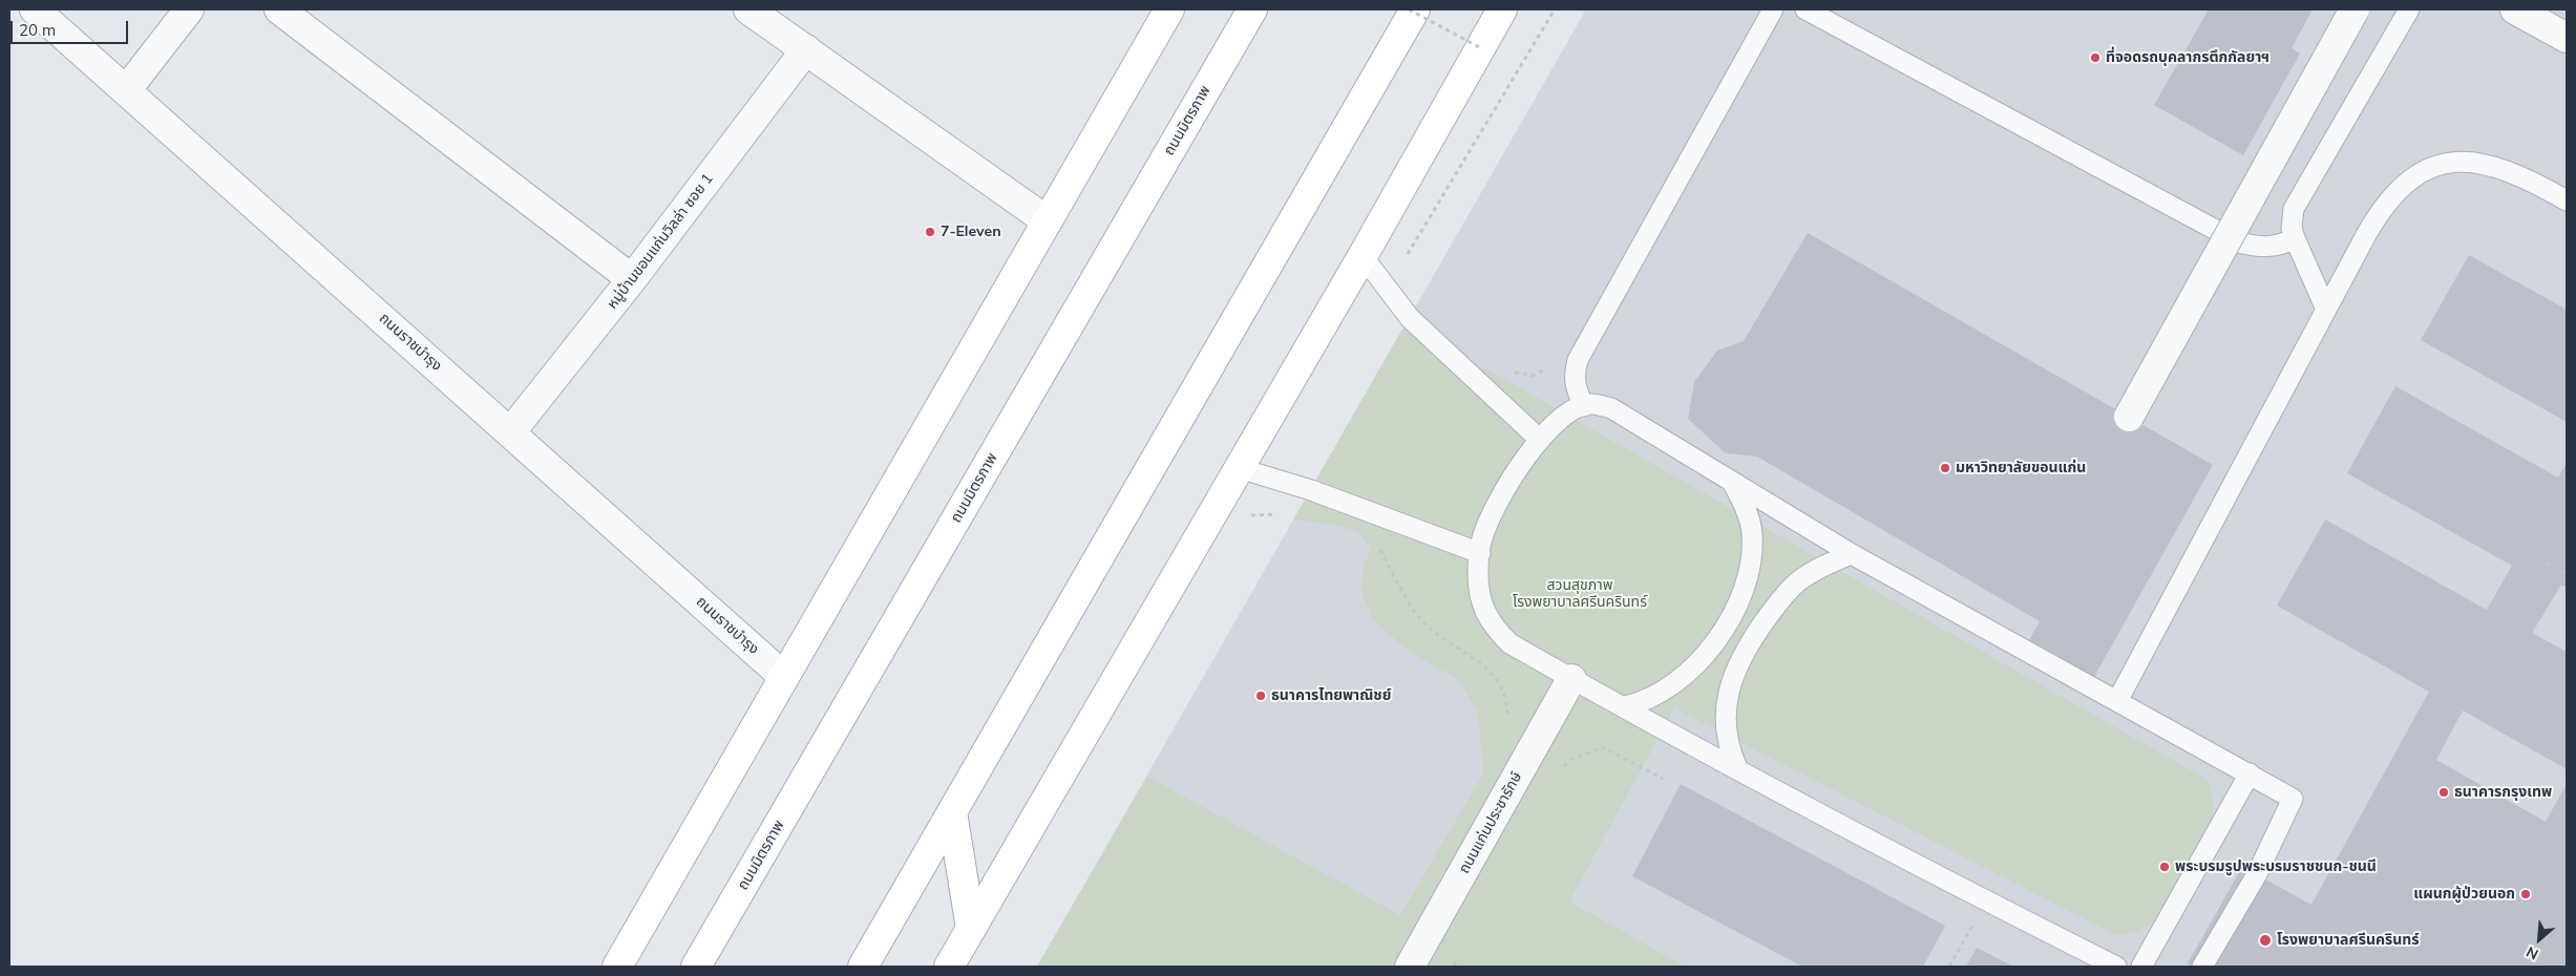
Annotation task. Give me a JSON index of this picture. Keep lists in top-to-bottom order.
{
  "streets": {
    "main road": ["ถนนมิตรภาพ"],
    "street": ["หมู่บ้านขอนแก่นวิลล่า ซอย 1", "ถนนราชบำรุง", "ถนนแก่นประชารักษ์"]
  },
  "crossings": [
    ["หมู่บ้านขอนแก่นวิลล่า ซอย 1", "ถนนราชบำรุง"]
  ],
  "parks": ["สวนสุขภาพ โรงพยาบาลศรีนครินทร์"],
  "places": [
    "ที่จอดรถบุคลากรตึกกัลยาฯ",
    "7-Eleven",
    "มหาวิทยาลัยขอนแก่น",
    "ธนาคารไทยพาณิชย์",
    "ธนาคารกรุงเทพ",
    "พระบรมรูปพระบรมราชชนก-ชนนี",
    "แผนกผู้ป่วยนอก",
    "โรงพยาบาลศรีนครินทร์"
  ],
  "scale_bar": "20 m",
  "north": "bottom left"
}
